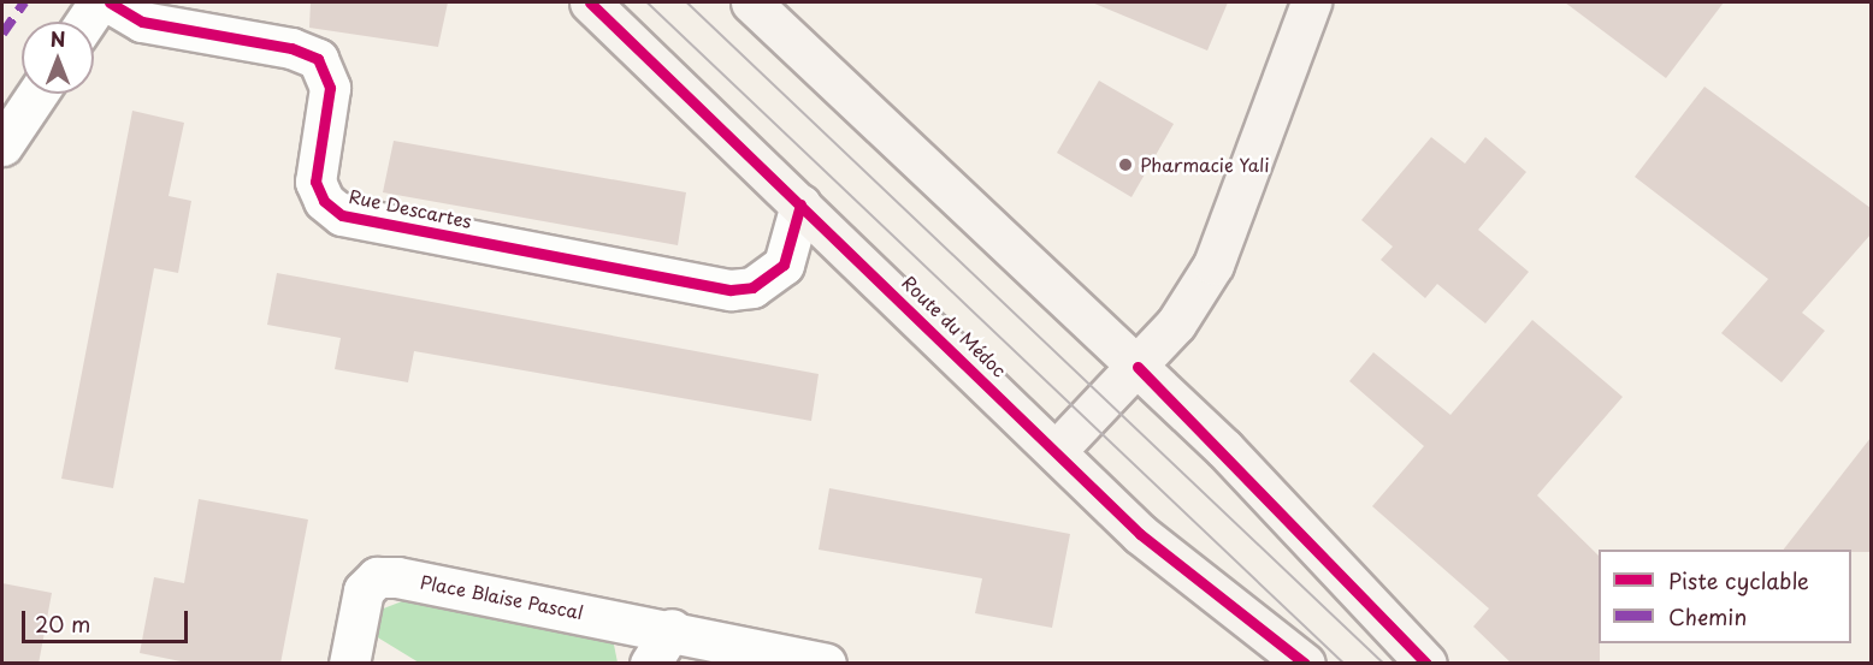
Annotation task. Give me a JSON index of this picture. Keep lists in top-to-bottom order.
{
  "streets": {
    "main road": ["Route du Médoc"],
    "street": ["Rue Descartes", "Place Blaise Pascal"]
  },
  "crossings": [
    ["Rue Descartes", "Route du Médoc"]
  ],
  "places": ["Pharmacie Yali"],
  "legend": ["Piste cyclable", "Chemin"],
  "scale_bar": "20 m",
  "north": "top"
}
